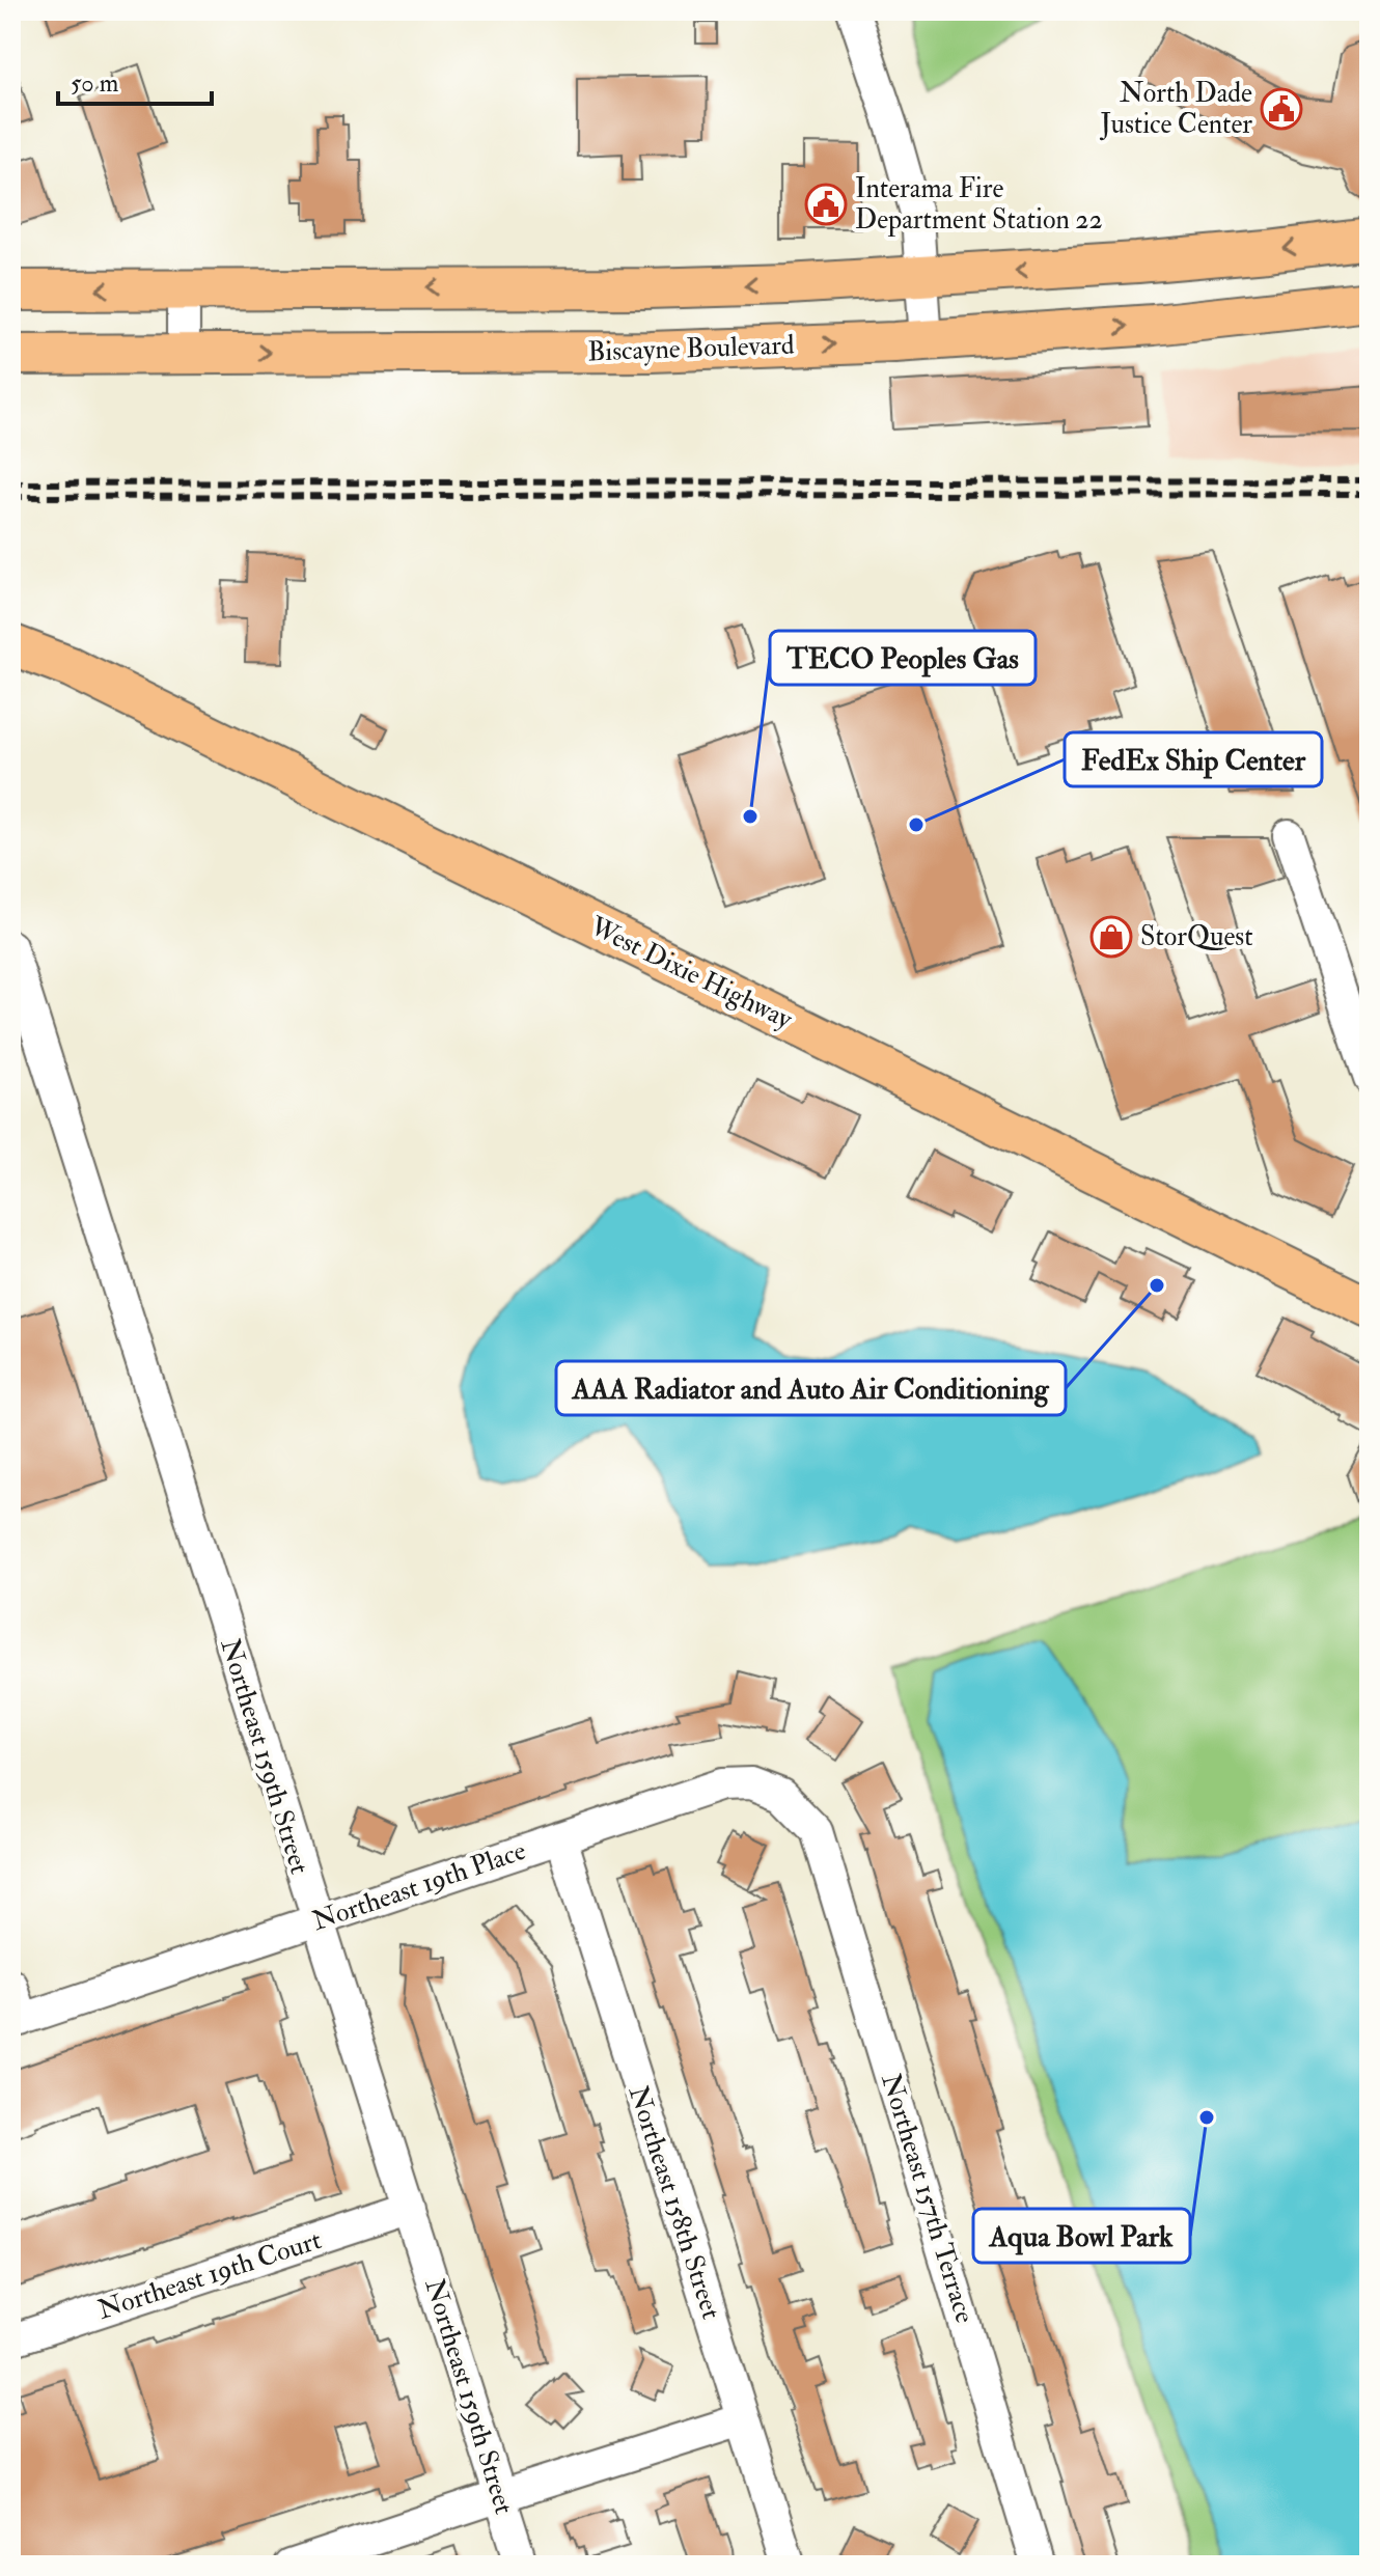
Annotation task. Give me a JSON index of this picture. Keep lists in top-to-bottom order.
{
  "streets": {
    "main road": ["Biscayne Boulevard", "West Dixie Highway"],
    "street": [
      "Northeast 159th Street",
      "Northeast 19th Place",
      "Northeast 157th Terrace",
      "Northeast 158th Street",
      "Northeast 19th Court"
    ]
  },
  "crossings": [
    ["Northeast 159th Street", "Northeast 19th Place"],
    ["Northeast 159th Street", "Northeast 19th Court"],
    ["Northeast 19th Place", "Northeast 157th Terrace"],
    ["Northeast 19th Place", "Northeast 158th Street"]
  ],
  "places": {
    "public building": ["North Dade Justice Center", "Interama Fire Department Station 22"],
    "other": [
      "TECO Peoples Gas",
      "FedEx Ship Center",
      "AAA Radiator and Auto Air Conditioning",
      "Aqua Bowl Park"
    ],
    "shop": ["StorQuest"]
  },
  "scale_bar": "50 m"
}
